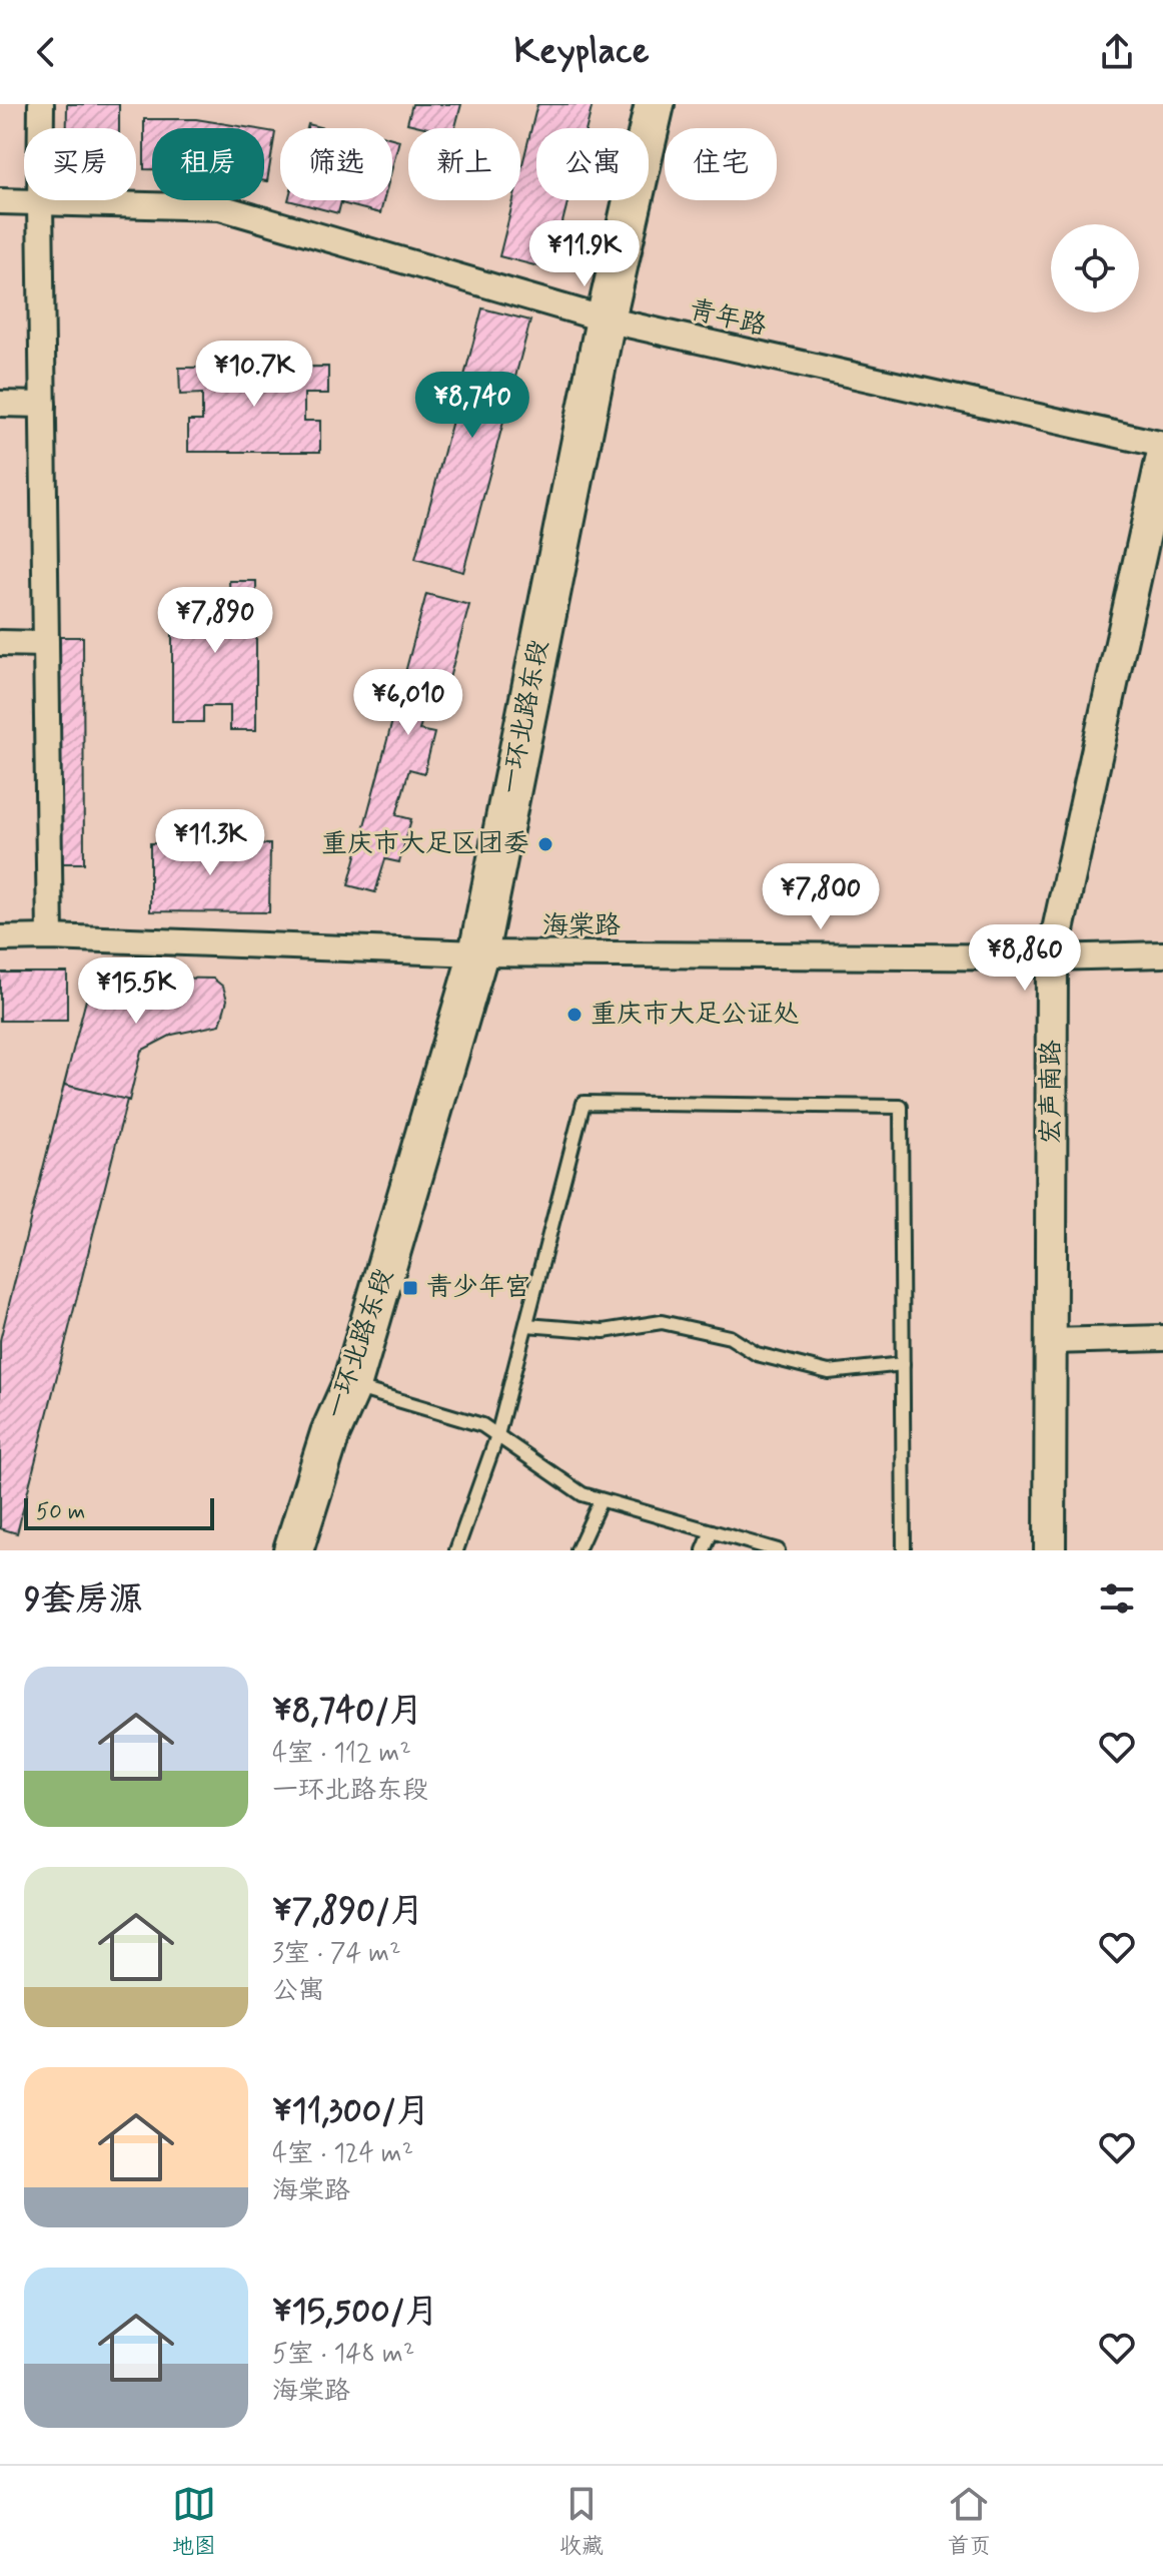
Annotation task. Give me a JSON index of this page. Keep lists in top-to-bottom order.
{
  "streets": {
    "main road": ["一环北路东段"],
    "street": ["青年路", "海棠路", "宏声南路"]
  },
  "crossings": [
    ["青年路", "一环北路东段"],
    ["一环北路东段", "海棠路"],
    ["海棠路", "宏声南路"]
  ],
  "places": {
    "other": ["重庆市大足区团委", "重庆市大足公证处"],
    "transit": ["青少年宫"]
  },
  "scale_bar": "50 m",
  "page": {
    "header": "Keyplace",
    "chip": [
      "买房",
      "租房",
      "筛选",
      "新上",
      "公寓",
      "住宅"
    ],
    "price": [
      "¥11.9K",
      "¥10.7K",
      "¥8,740",
      "¥7,890",
      "¥6,010",
      "¥11.3K",
      "¥7,800",
      "¥8,860",
      "¥15.5K"
    ],
    "scale": "50 m",
    "heading": "9套房源",
    "list": [
      {
        "name": "¥8,740/月",
        "note": "4室 · 112 m² · 一环北路东段"
      },
      {
        "name": "¥7,890/月",
        "note": "3室 · 74 m² · 公寓"
      },
      {
        "name": "¥11,300/月",
        "note": "4室 · 124 m² · 海棠路"
      },
      {
        "name": "¥15,500/月",
        "note": "5室 · 148 m² · 海棠路"
      }
    ],
    "tabs": ["地图", "收藏", "首页"]
  }
}
